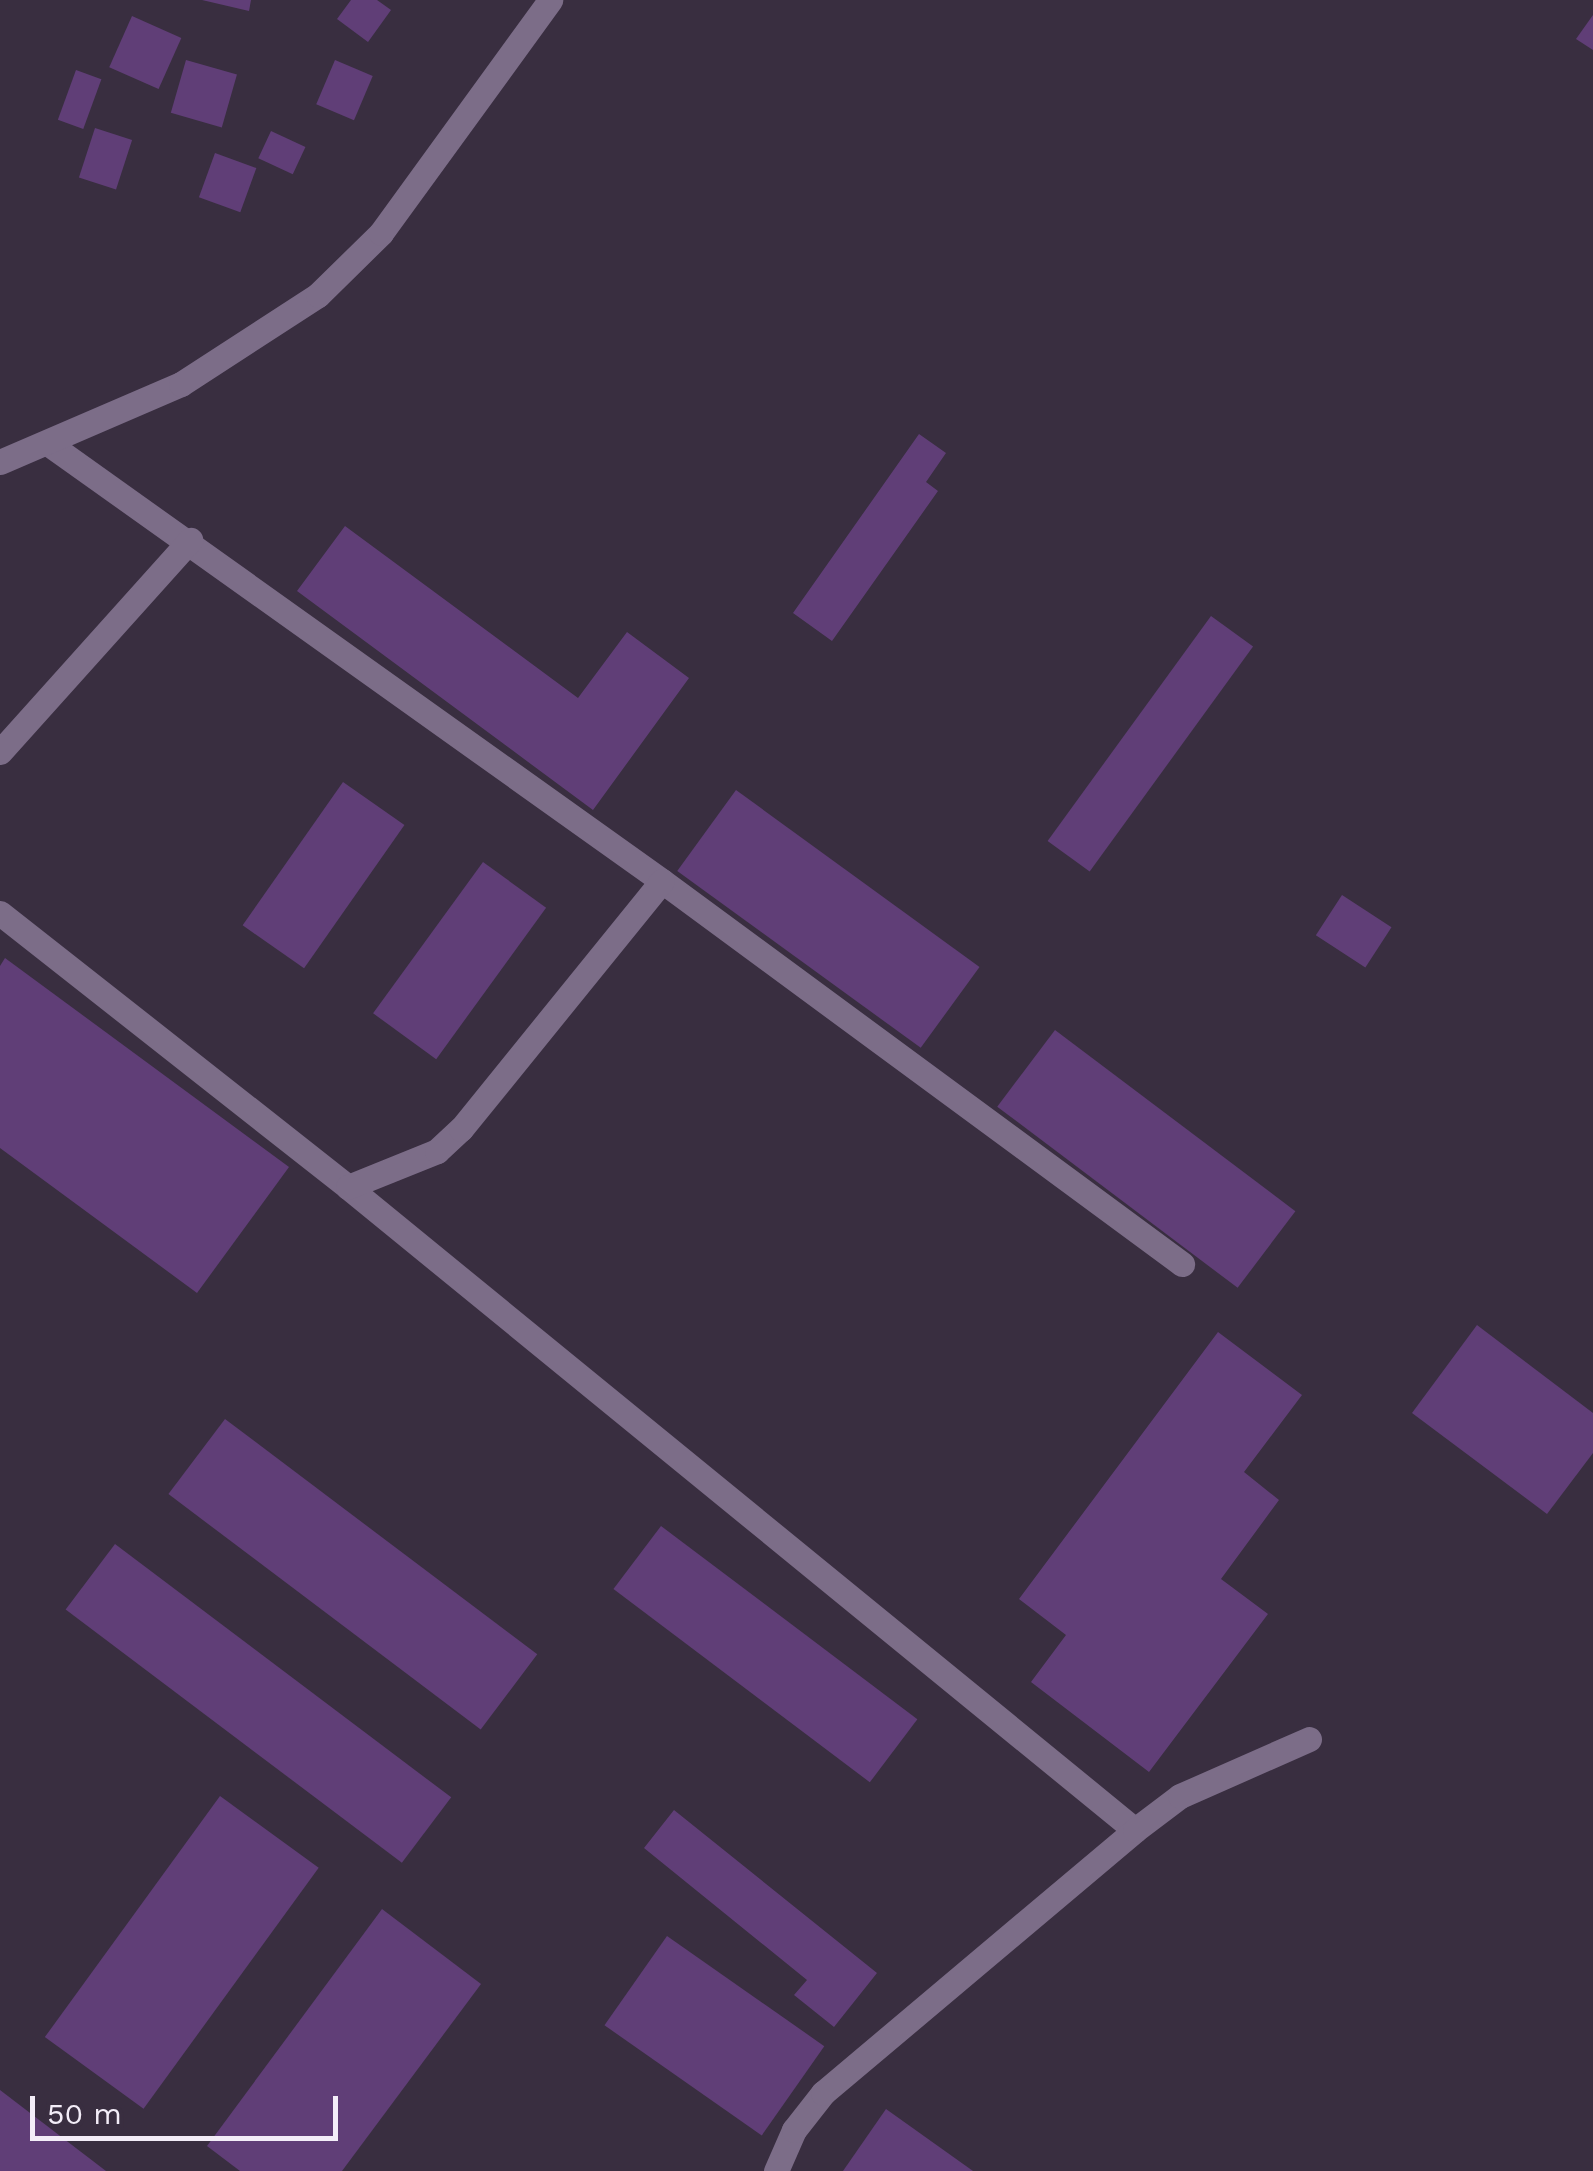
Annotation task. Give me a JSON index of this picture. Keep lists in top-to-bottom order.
{
  "scale_bar": "50 m"
}
